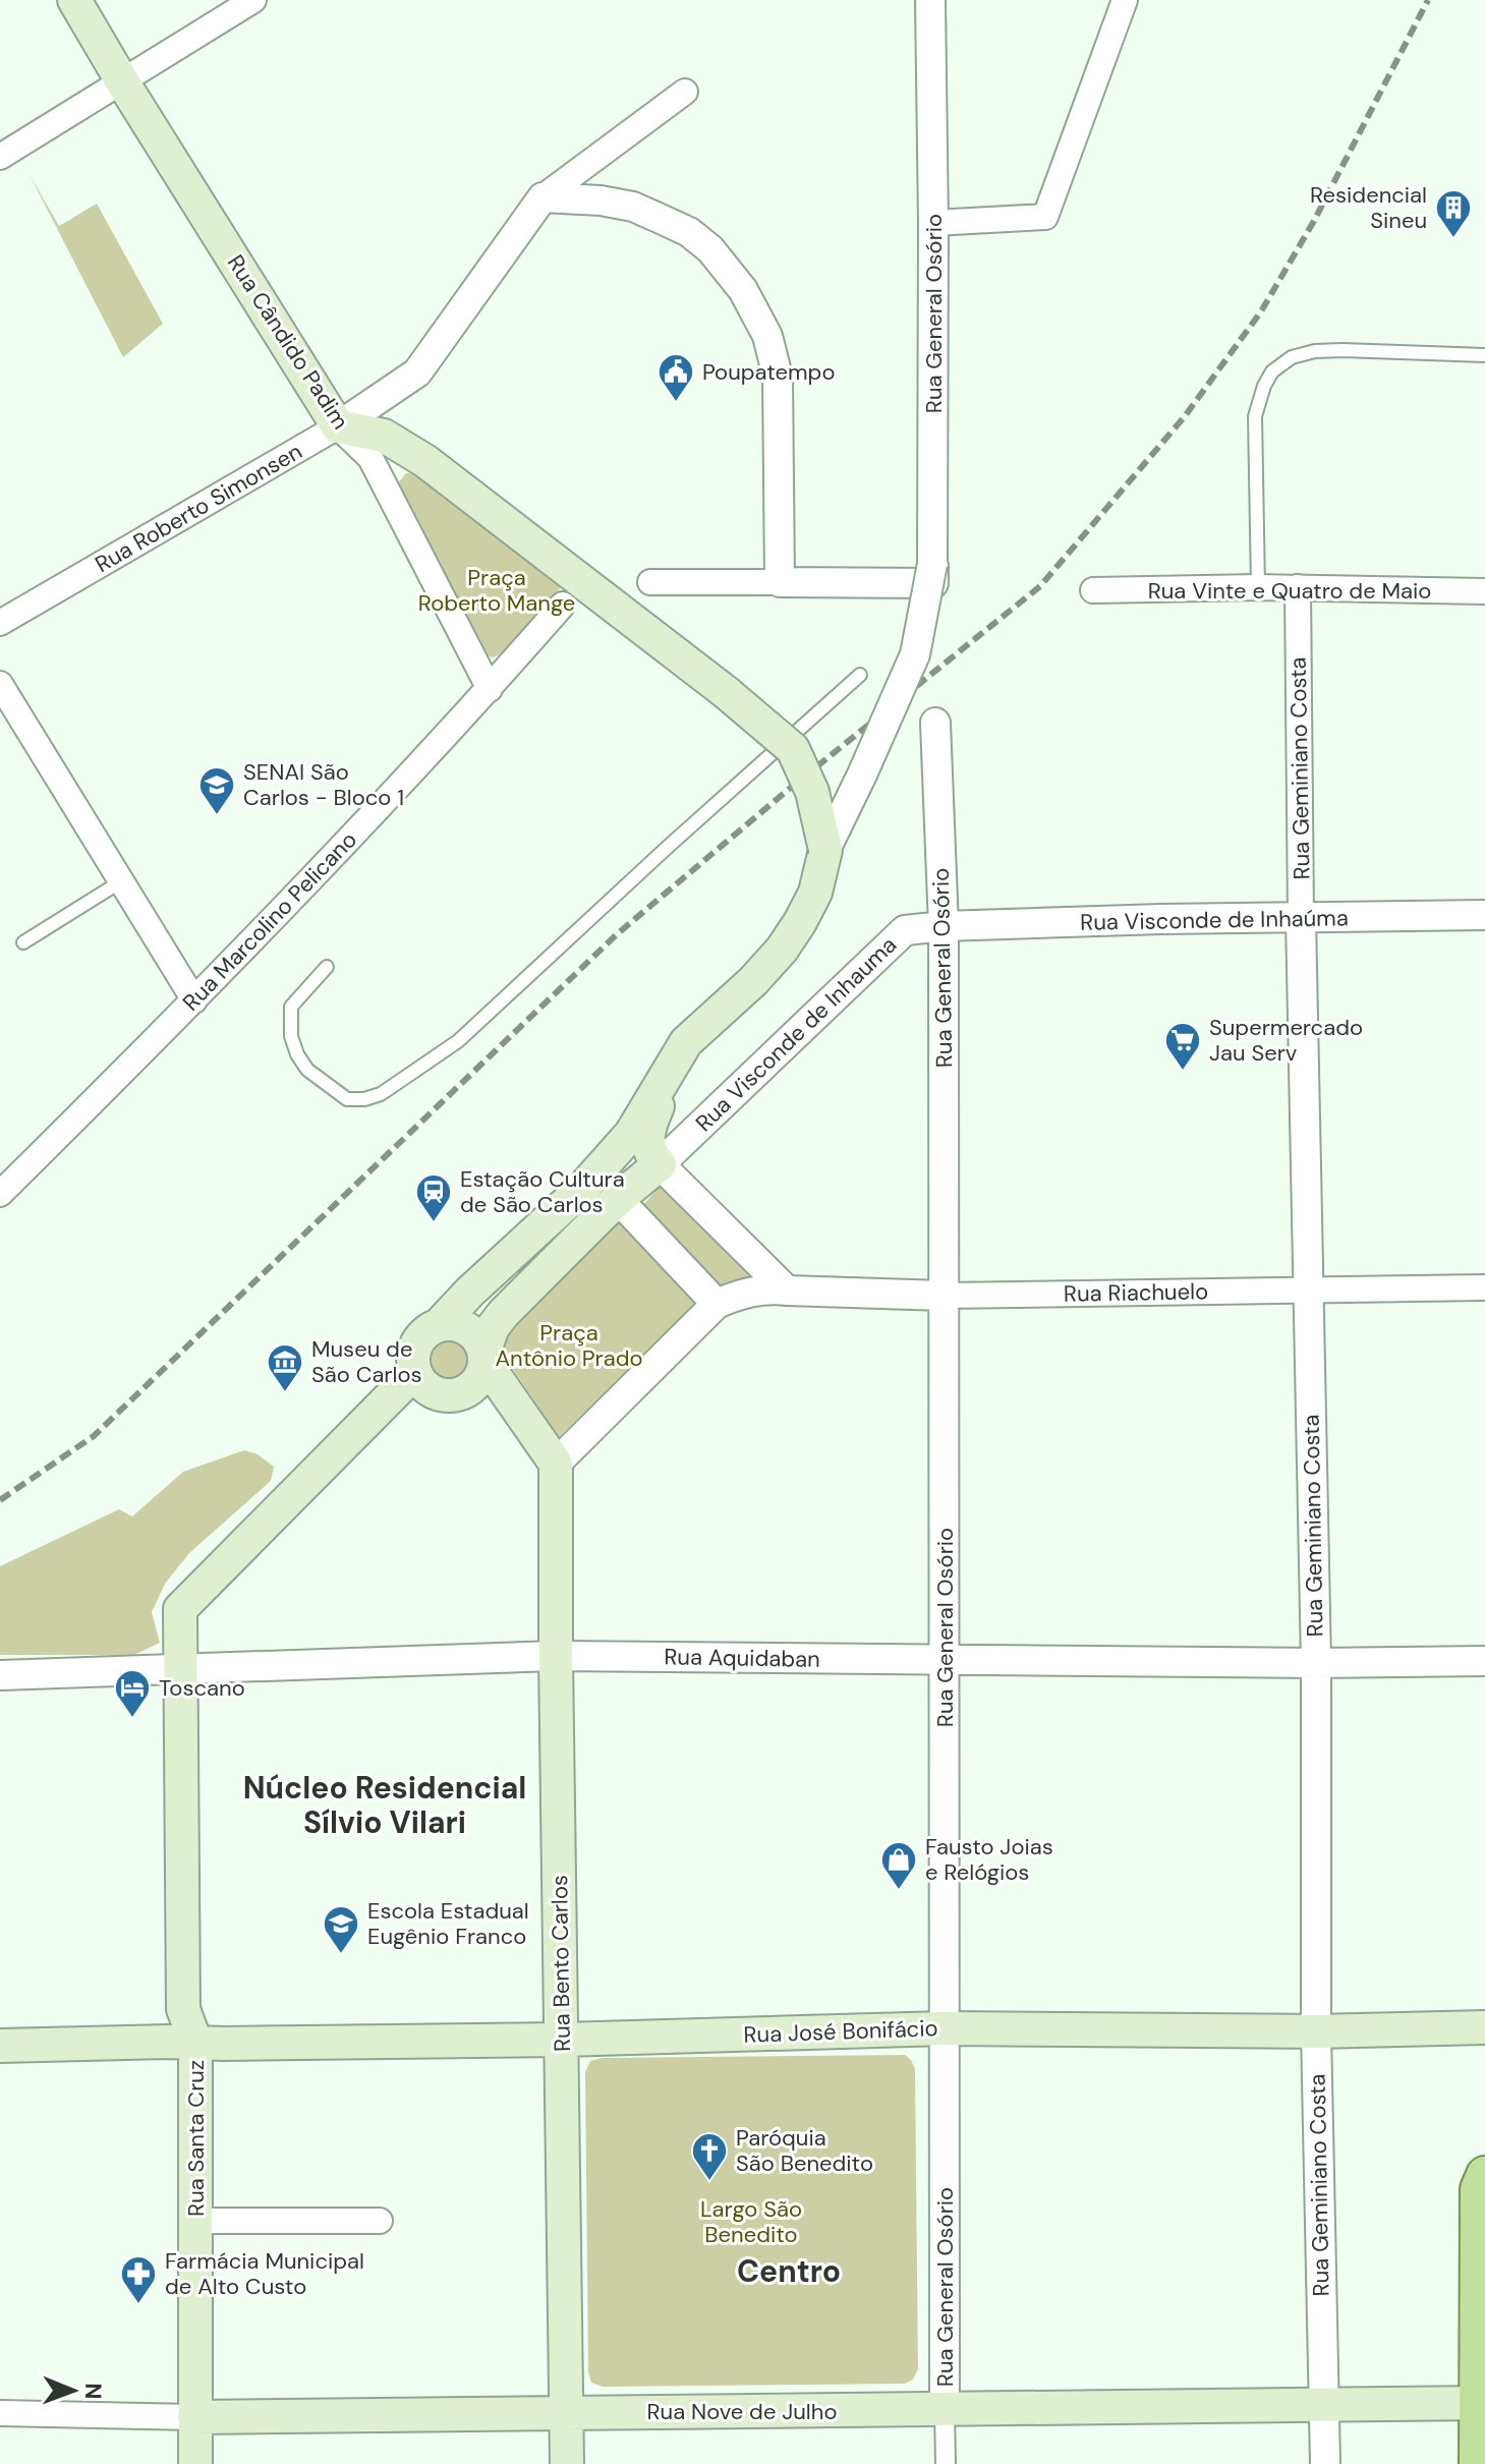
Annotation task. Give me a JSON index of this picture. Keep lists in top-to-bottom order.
{
  "streets": {
    "main road": [
      "Rua Cândido Padim",
      "Rua Bento Carlos",
      "Rua José Bonifácio",
      "Rua Santa Cruz",
      "Rua Nove de Julho"
    ],
    "street": [
      "Rua General Osório",
      "Rua Roberto Simonsen",
      "Rua Vinte e Quatro de Maio",
      "Rua Geminiano Costa",
      "Rua Visconde de Inhaúma",
      "Rua Marcolino Pelicano",
      "Rua Visconde de Inhauma",
      "Rua Riachuelo",
      "Rua Aquidaban"
    ]
  },
  "crossings": [
    ["Rua General Osório", "Rua Visconde de Inhaúma"],
    ["Rua General Osório", "Rua Visconde de Inhauma"],
    ["Rua General Osório", "Rua Riachuelo"],
    ["Rua General Osório", "Rua Aquidaban"],
    ["Rua General Osório", "Rua José Bonifácio"],
    ["Rua General Osório", "Rua Nove de Julho"],
    ["Rua Cândido Padim", "Rua Roberto Simonsen"],
    ["Rua Cândido Padim", "Rua Marcolino Pelicano"],
    ["Rua Vinte e Quatro de Maio", "Rua Geminiano Costa"],
    ["Rua Geminiano Costa", "Rua Visconde de Inhaúma"],
    ["Rua Geminiano Costa", "Rua Riachuelo"],
    ["Rua Geminiano Costa", "Rua Aquidaban"],
    ["Rua Geminiano Costa", "Rua José Bonifácio"],
    ["Rua Geminiano Costa", "Rua Nove de Julho"],
    ["Rua Visconde de Inhaúma", "Rua Visconde de Inhauma"],
    ["Rua Aquidaban", "Rua Bento Carlos"],
    ["Rua Aquidaban", "Rua Santa Cruz"],
    ["Rua Bento Carlos", "Rua José Bonifácio"],
    ["Rua Bento Carlos", "Rua Nove de Julho"],
    ["Rua José Bonifácio", "Rua Santa Cruz"],
    ["Rua Santa Cruz", "Rua Nove de Julho"]
  ],
  "districts": ["Núcleo Residencial Sílvio Vilari", "Centro"],
  "parks": ["Praça Roberto Mange", "Praça Antônio Prado", "Largo São Benedito"],
  "places": {
    "building": ["Residencial Sineu"],
    "public building": ["Poupatempo"],
    "school or university": ["SENAI São Carlos - Bloco 1", "Escola Estadual Eugênio Franco"],
    "supermarket": ["Supermercado Jau Serv"],
    "station": ["Estação Cultura de São Carlos"],
    "museum": ["Museu de São Carlos"],
    "hotel": ["Toscano"],
    "shop": ["Fausto Joias e Relógios"],
    "church": ["Paróquia São Benedito"],
    "pharmacy": ["Farmácia Municipal de Alto Custo"]
  },
  "north": "right"
}
